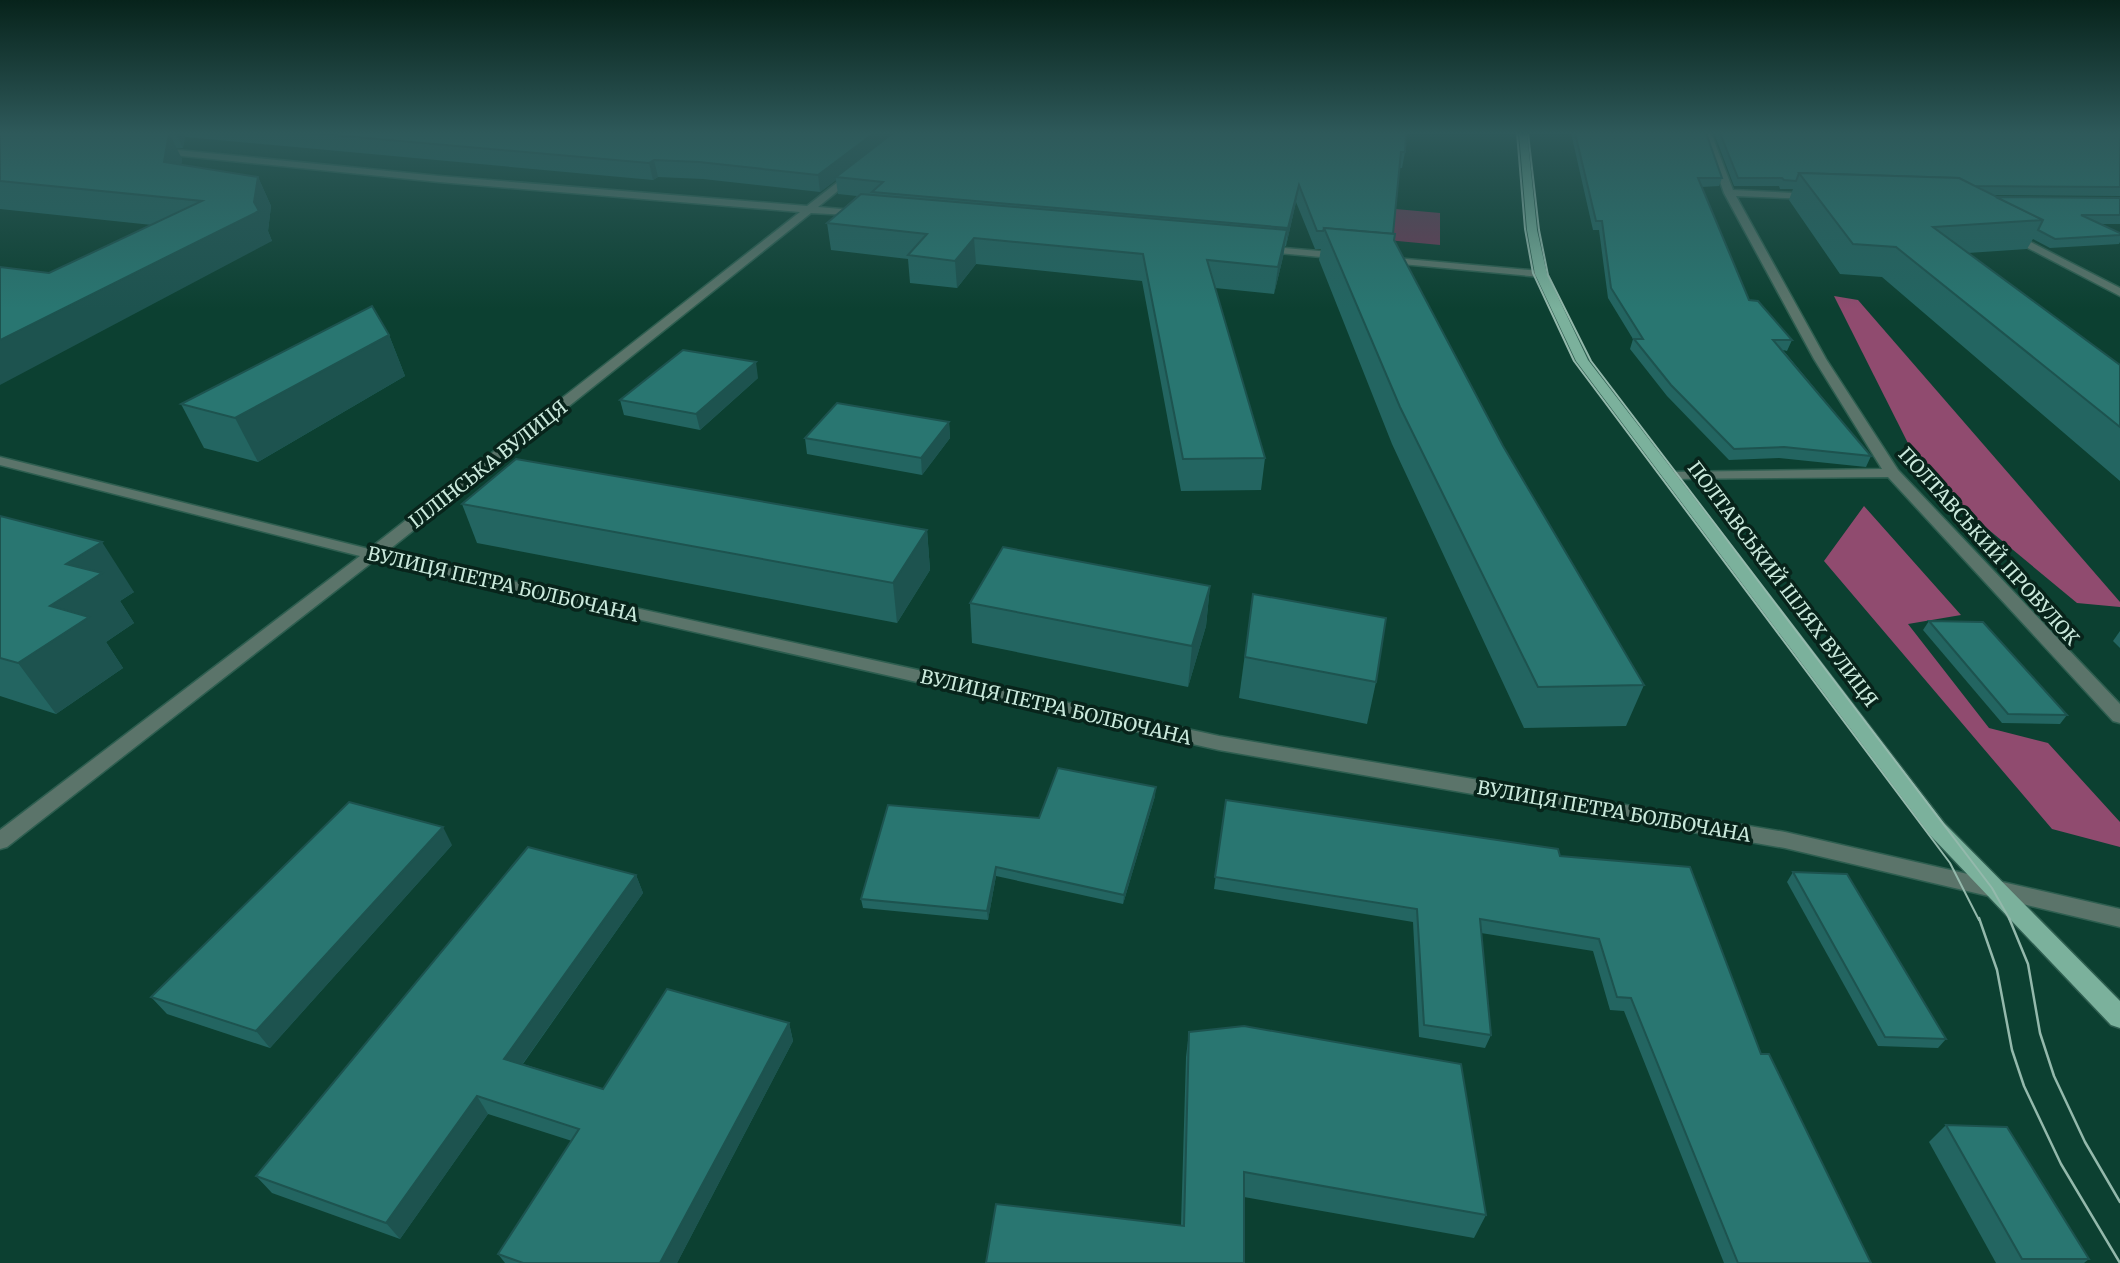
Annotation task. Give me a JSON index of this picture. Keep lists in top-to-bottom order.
{
  "streets": {
    "main road": ["ПОЛТАВСЬКИЙ ШЛЯХ ВУЛИЦЯ"],
    "street": ["ІЛЛІНСЬКА ВУЛИЦЯ", "ПОЛТАВСЬКИЙ ПРОВУЛОК", "ВУЛИЦЯ ПЕТРА БОЛБОЧАНА"]
  },
  "crossings": [
    ["ІЛЛІНСЬКА ВУЛИЦЯ", "ВУЛИЦЯ ПЕТРА БОЛБОЧАНА"],
    ["ВУЛИЦЯ ПЕТРА БОЛБОЧАНА", "ПОЛТАВСЬКИЙ ШЛЯХ ВУЛИЦЯ"]
  ]
}
